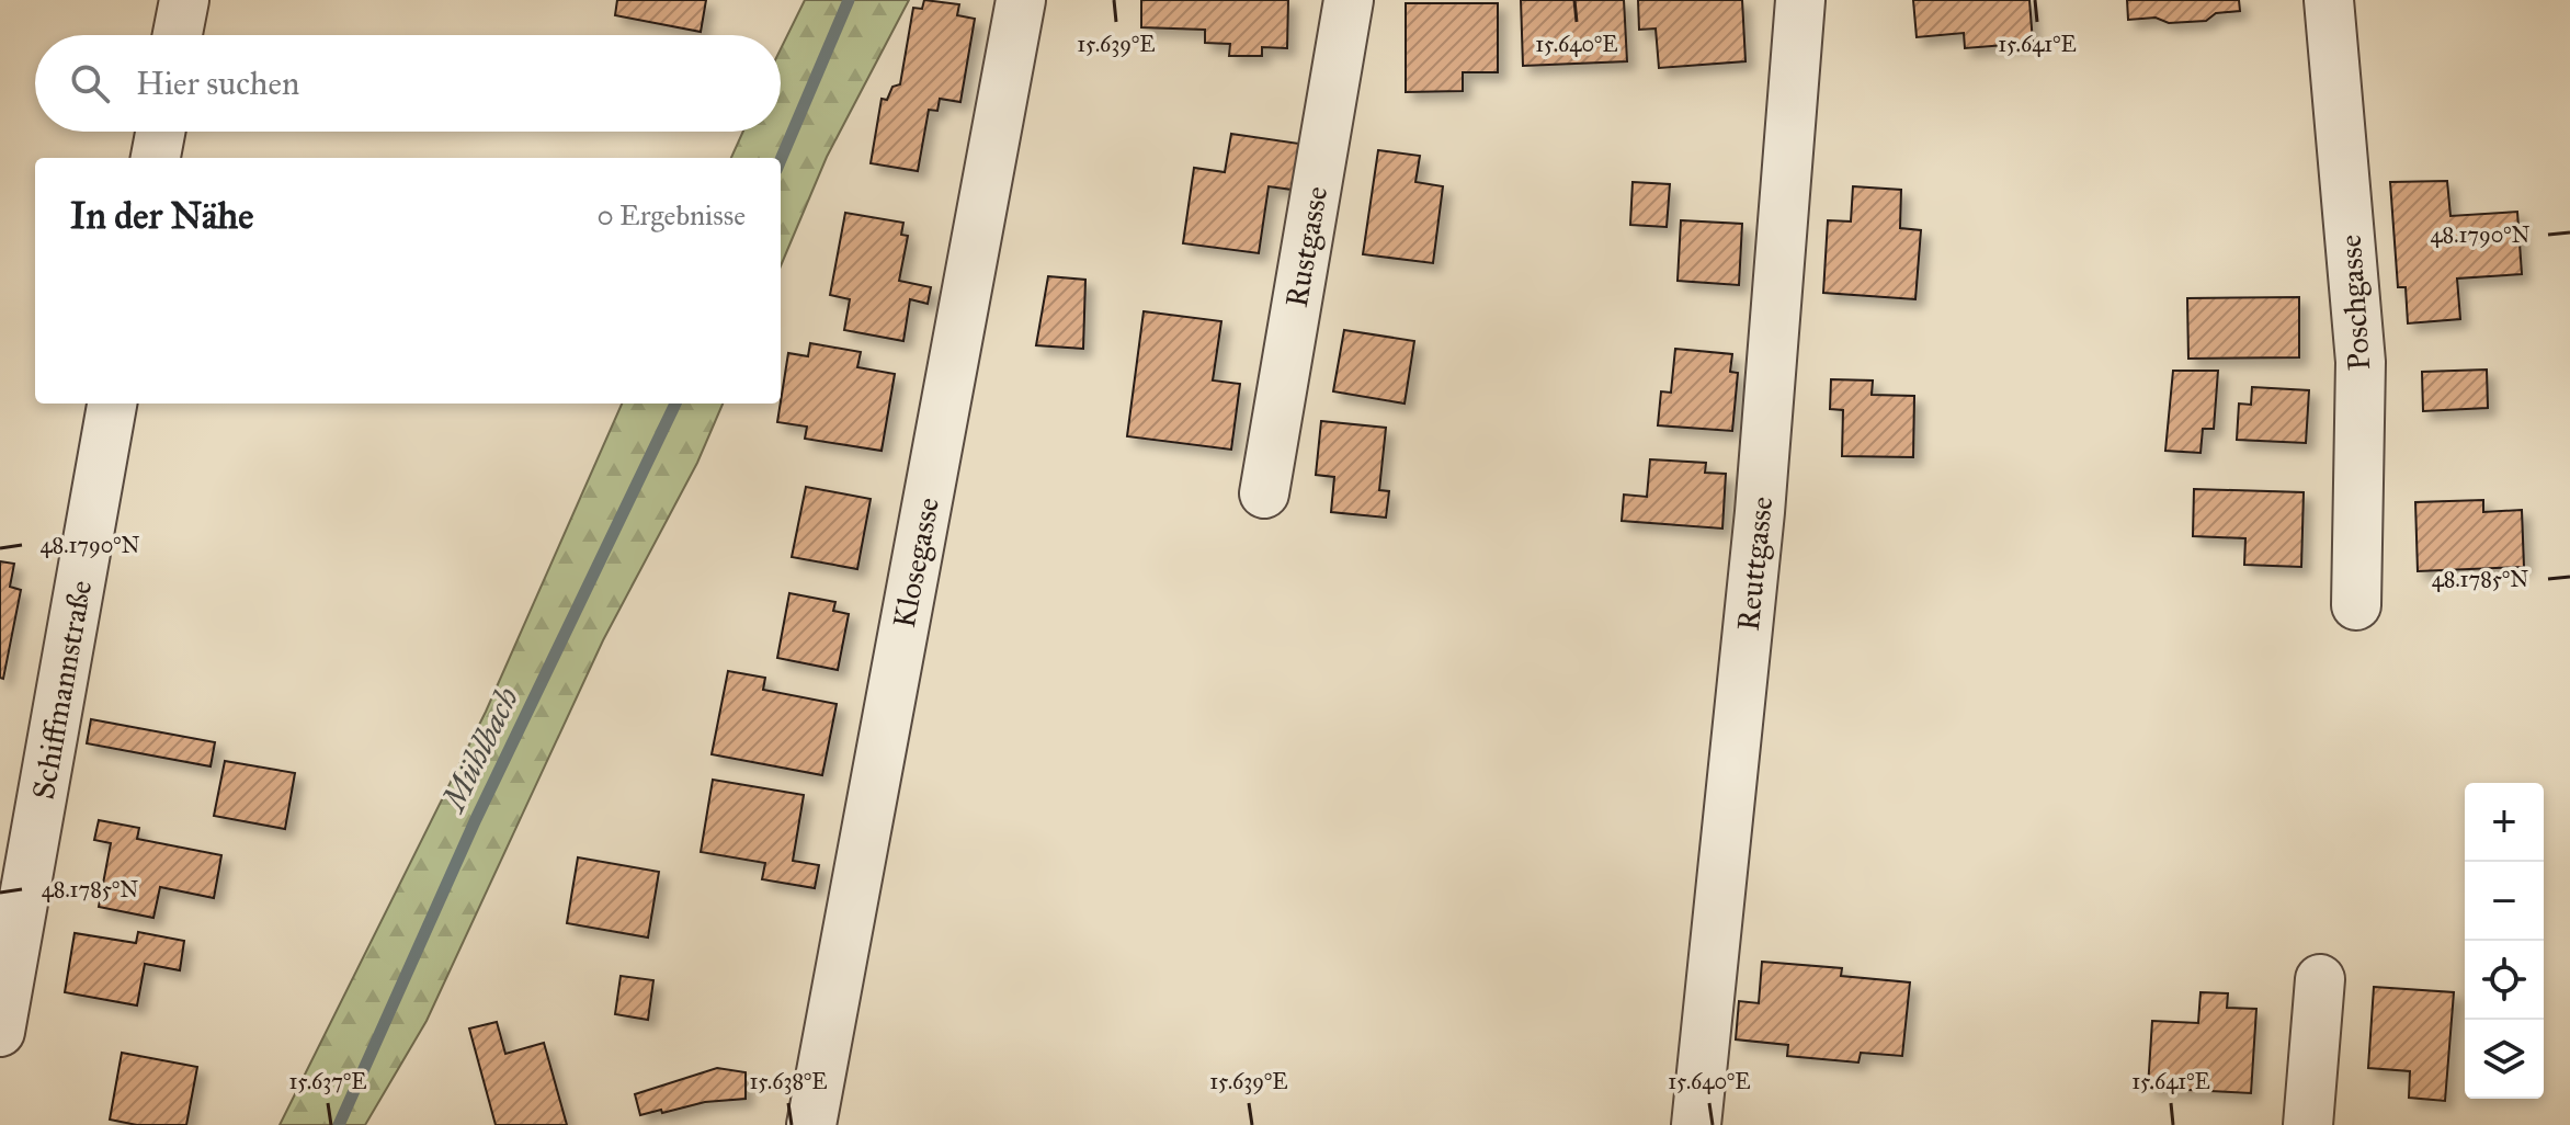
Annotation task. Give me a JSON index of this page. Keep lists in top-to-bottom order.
{
  "streets": {
    "street": [
      "Rustgasse",
      "Poschgasse",
      "Klosegasse",
      "Reuttgasse",
      "Schiffmannstraße"
    ]
  },
  "water": ["Mühlbach"],
  "page": {
    "search": "Hier suchen",
    "heading": ["In der Nähe", "0 Ergebnisse"],
    "map_buttons": ["+", "−"]
  },
  "coordinates": [
    "15.639°E",
    "15.640°E",
    "15.641°E",
    "48.1790°N",
    "48.1785°N",
    "15.637°E",
    "15.638°E"
  ]
}
